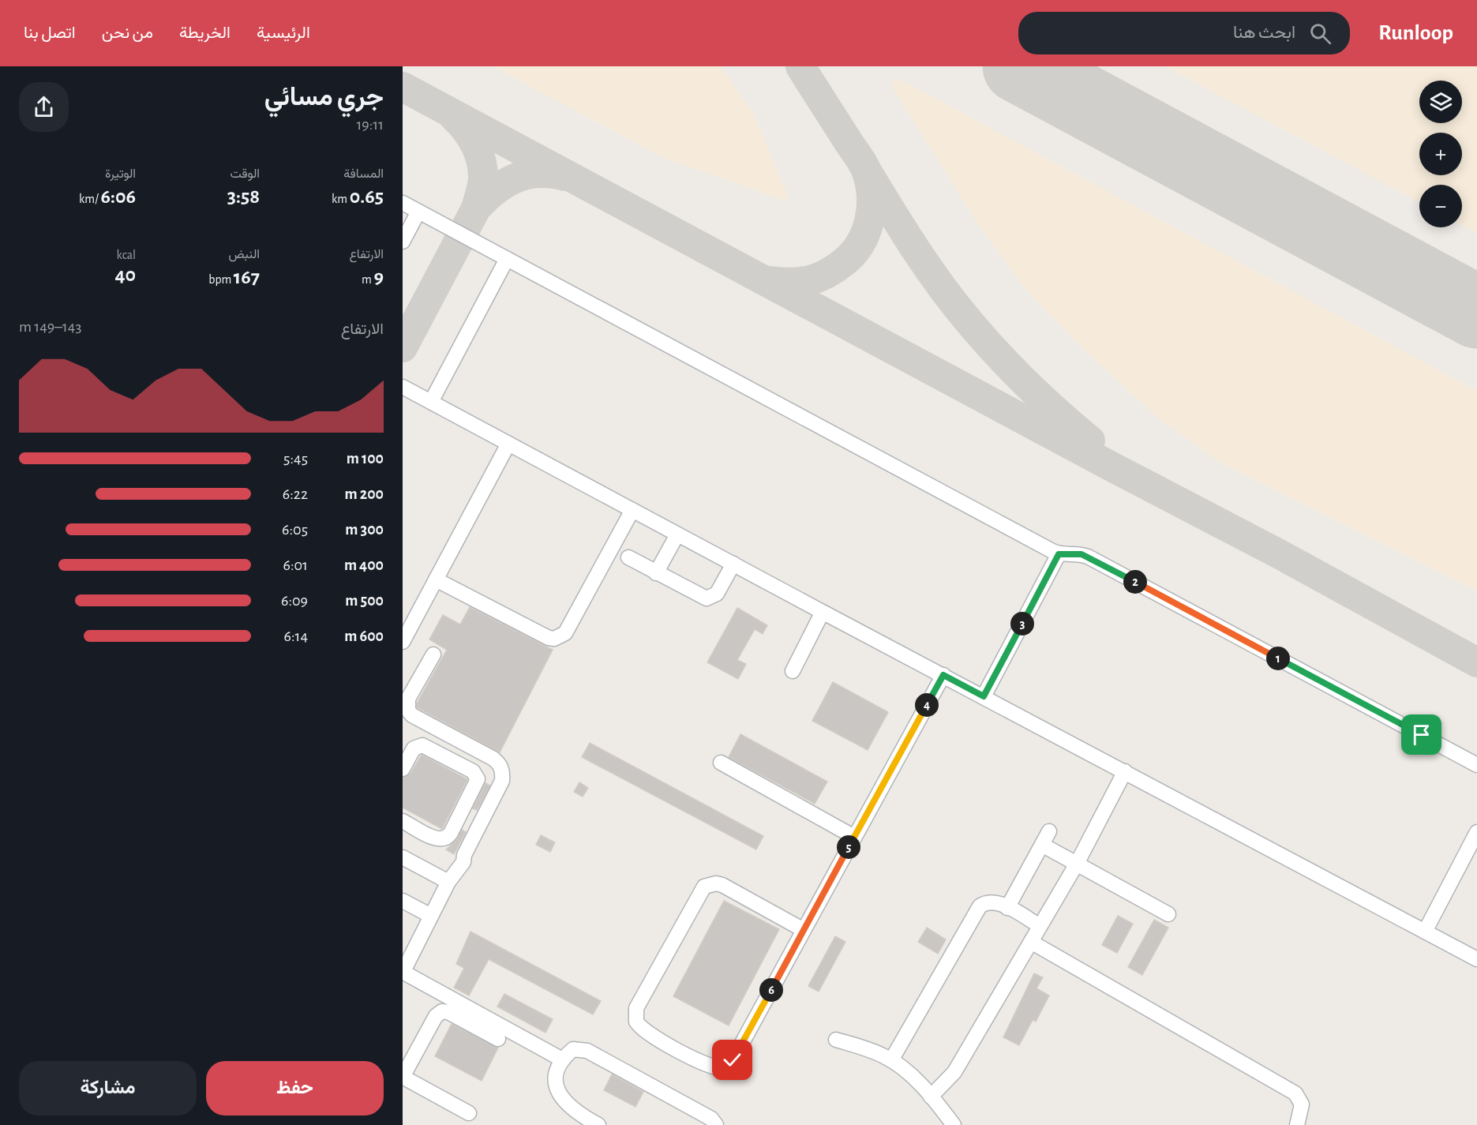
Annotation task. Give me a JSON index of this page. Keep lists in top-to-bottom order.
{
  "page": {
    "header": "Runloop",
    "search": "ابحث هنا",
    "nav": [
      "الرئيسية",
      "الخريطة",
      "من نحن",
      "اتصل بنا"
    ],
    "heading": ["جري مسائي", "19:11"],
    "map_buttons": ["+", "−"],
    "stats": [
      ["المسافة", "0.65 km"],
      ["الوقت", "3:58"],
      ["الوتيرة", "6:06 /km"],
      ["الارتفاع", "9 m"],
      ["النبض", "167 bpm"],
      ["kcal", "40"]
    ],
    "chart": ["الارتفاع", "143–149 m"],
    "list": [
      {
        "name": "100 m",
        "note": "5:45"
      },
      {
        "name": "200 m",
        "note": "6:22"
      },
      {
        "name": "300 m",
        "note": "6:05"
      },
      {
        "name": "400 m",
        "note": "6:01"
      },
      {
        "name": "500 m",
        "note": "6:09"
      },
      {
        "name": "600 m",
        "note": "6:14"
      }
    ],
    "pins": [
      "2",
      "3",
      "1",
      "4",
      "5",
      "6"
    ],
    "buttons": ["حفظ", "مشاركة"]
  }
}
